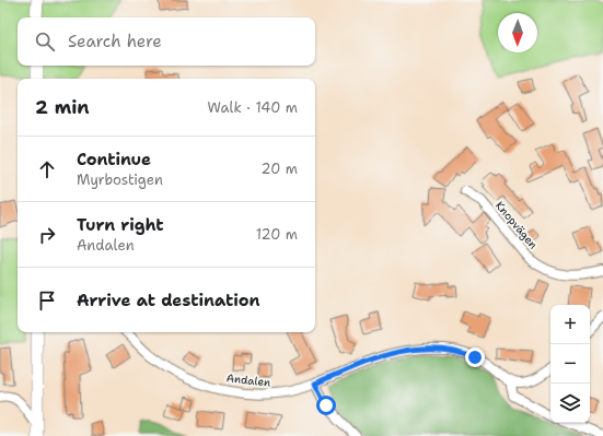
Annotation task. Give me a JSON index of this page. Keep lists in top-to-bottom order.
{
  "streets": {
    "street": ["Knopvägen", "Andalen"]
  },
  "north": "bottom",
  "page": {
    "search": "Search here",
    "heading": ["2 min", "Walk · 140 m"],
    "list": [
      ["Continue", "Myrbostigen", "20 m"],
      ["Turn right", "Andalen", "120 m"],
      "Arrive at destination"
    ],
    "map_buttons": ["+", "−"]
  }
}
